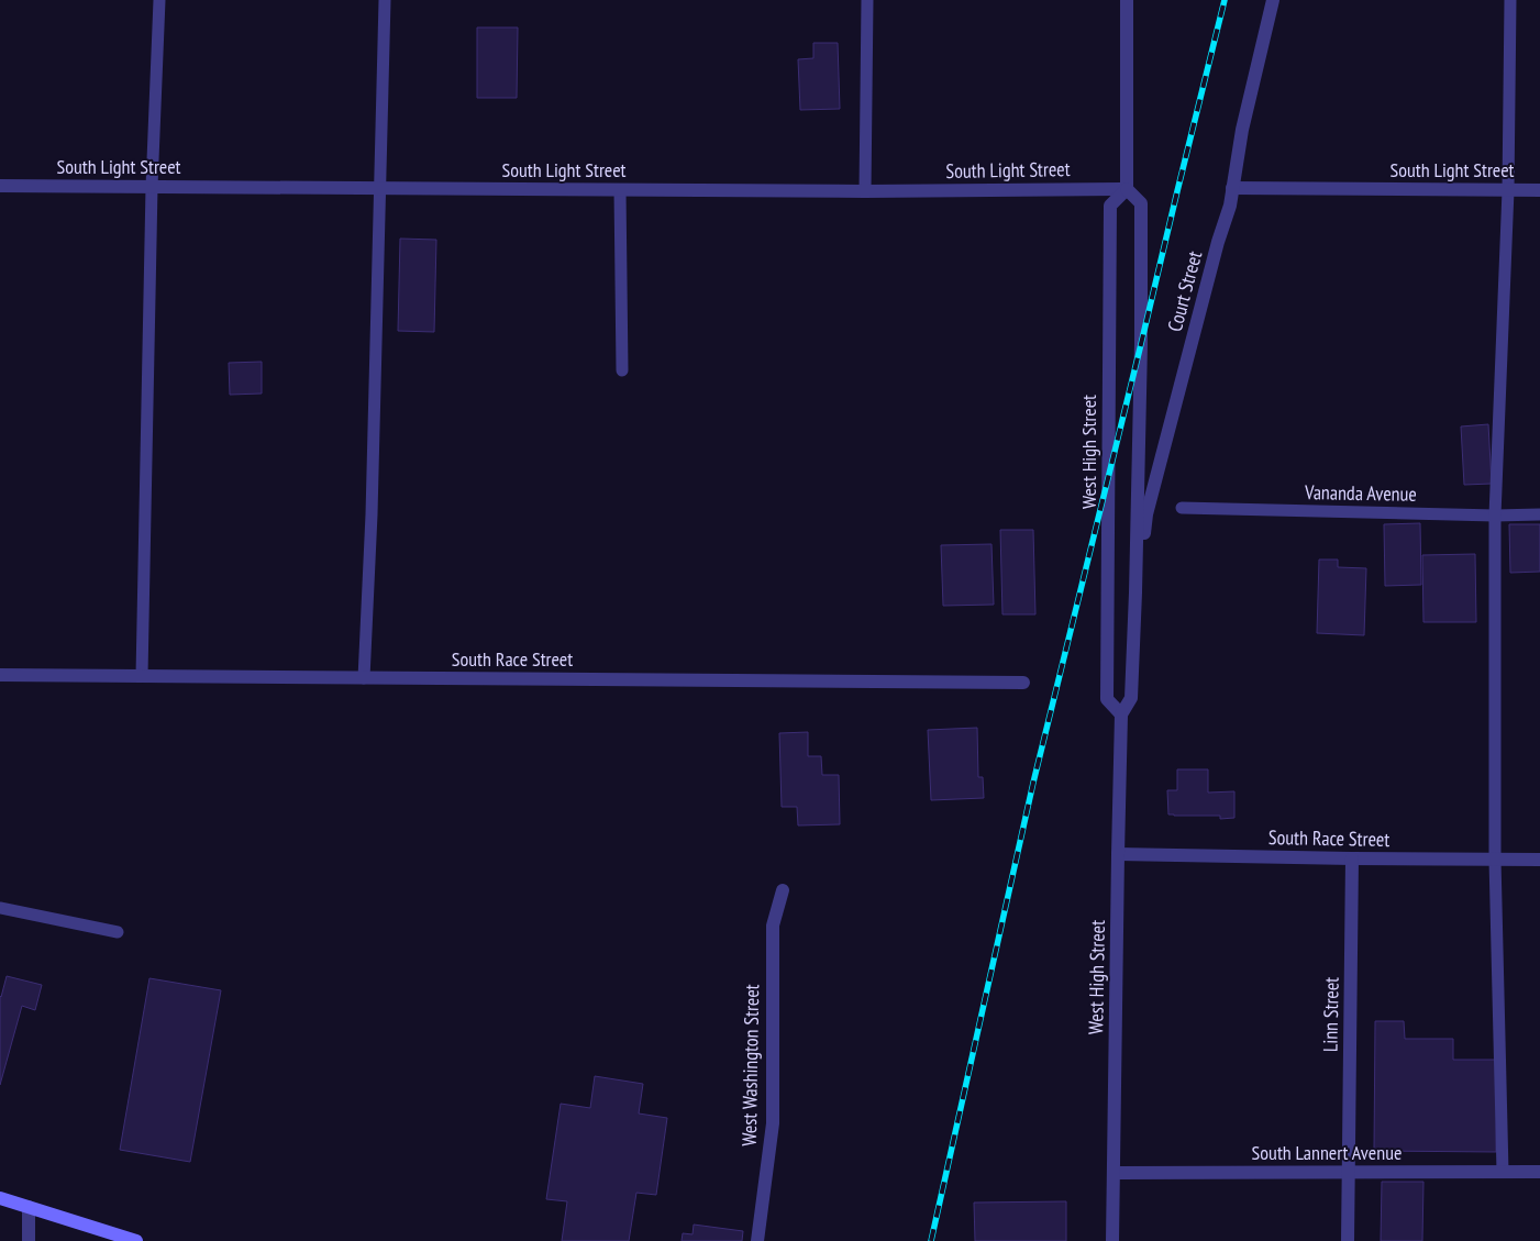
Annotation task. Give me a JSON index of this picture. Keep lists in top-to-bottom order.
{
  "streets": {
    "street": [
      "South Light Street",
      "Court Street",
      "West High Street",
      "South Race Street",
      "Linn Street",
      "West Washington Street",
      "South Lannert Avenue"
    ],
    "lane": ["Vananda Avenue"]
  },
  "crossings": [
    ["South Light Street", "Court Street"],
    ["South Light Street", "West High Street"],
    ["Court Street", "West High Street"],
    ["West High Street", "South Race Street"],
    ["West High Street", "South Lannert Avenue"],
    ["South Race Street", "Linn Street"],
    ["Linn Street", "South Lannert Avenue"]
  ]
}
